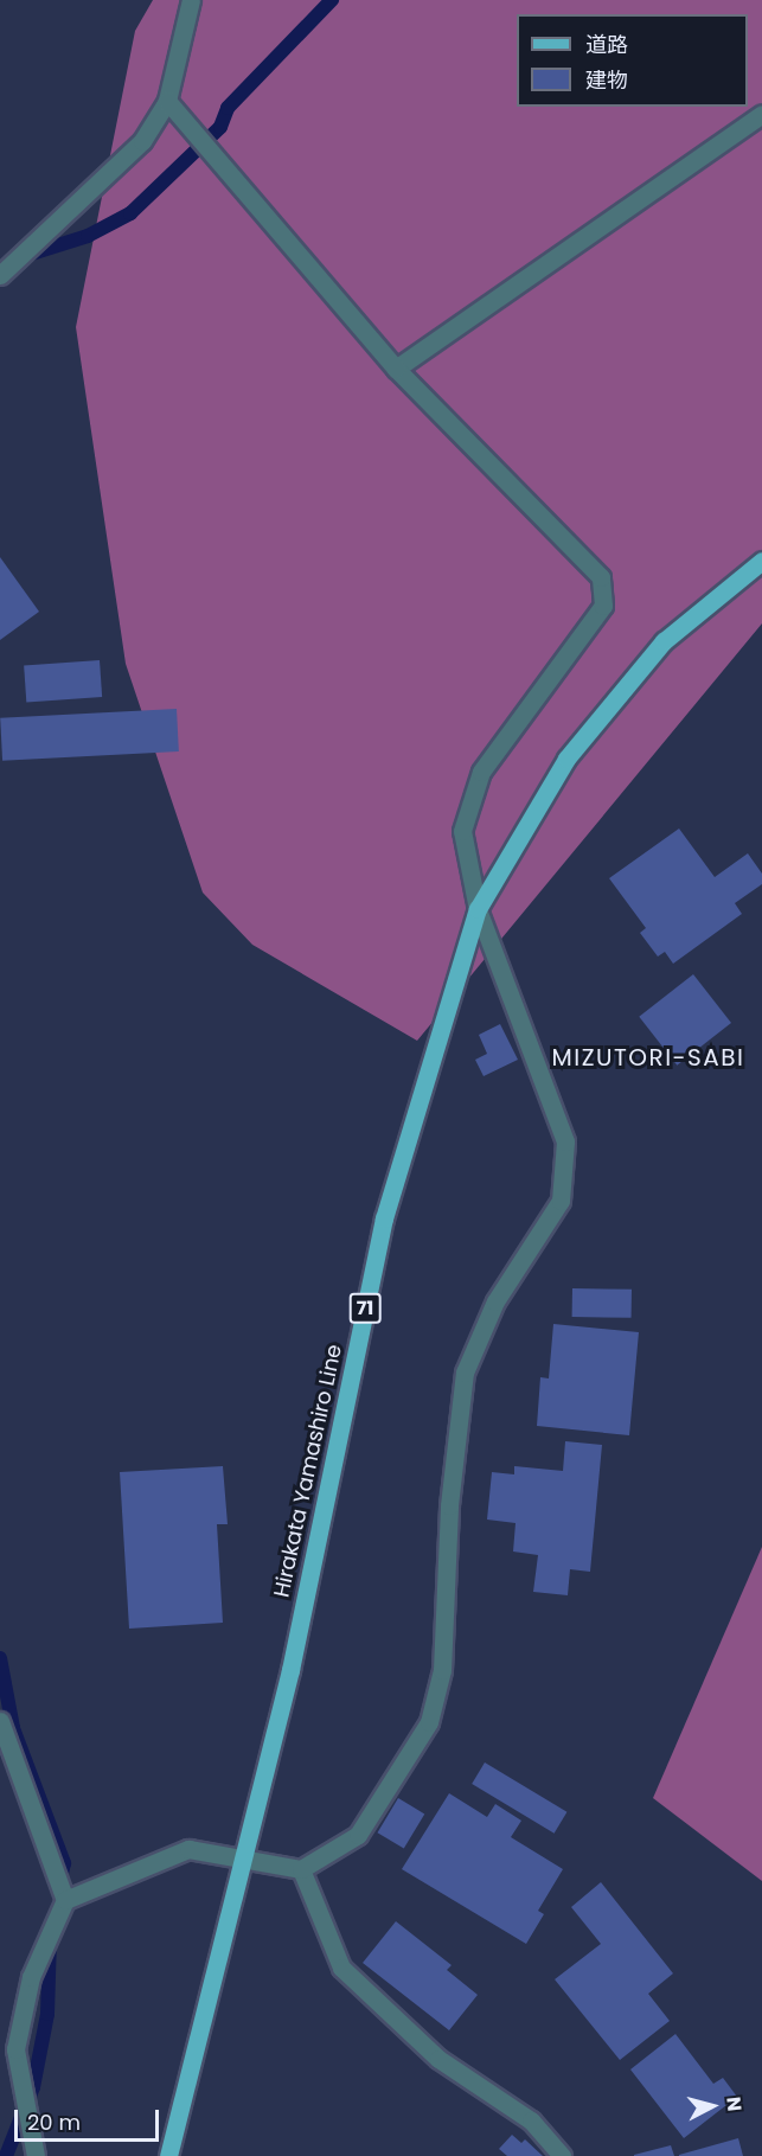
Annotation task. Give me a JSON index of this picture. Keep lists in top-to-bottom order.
{
  "streets": {
    "main road": ["71", "Hirakata Yamashiro Line"]
  },
  "districts": ["MIZUTORI-SABI"],
  "legend": ["道路", "建物"],
  "scale_bar": "20 m",
  "north": "right"
}
